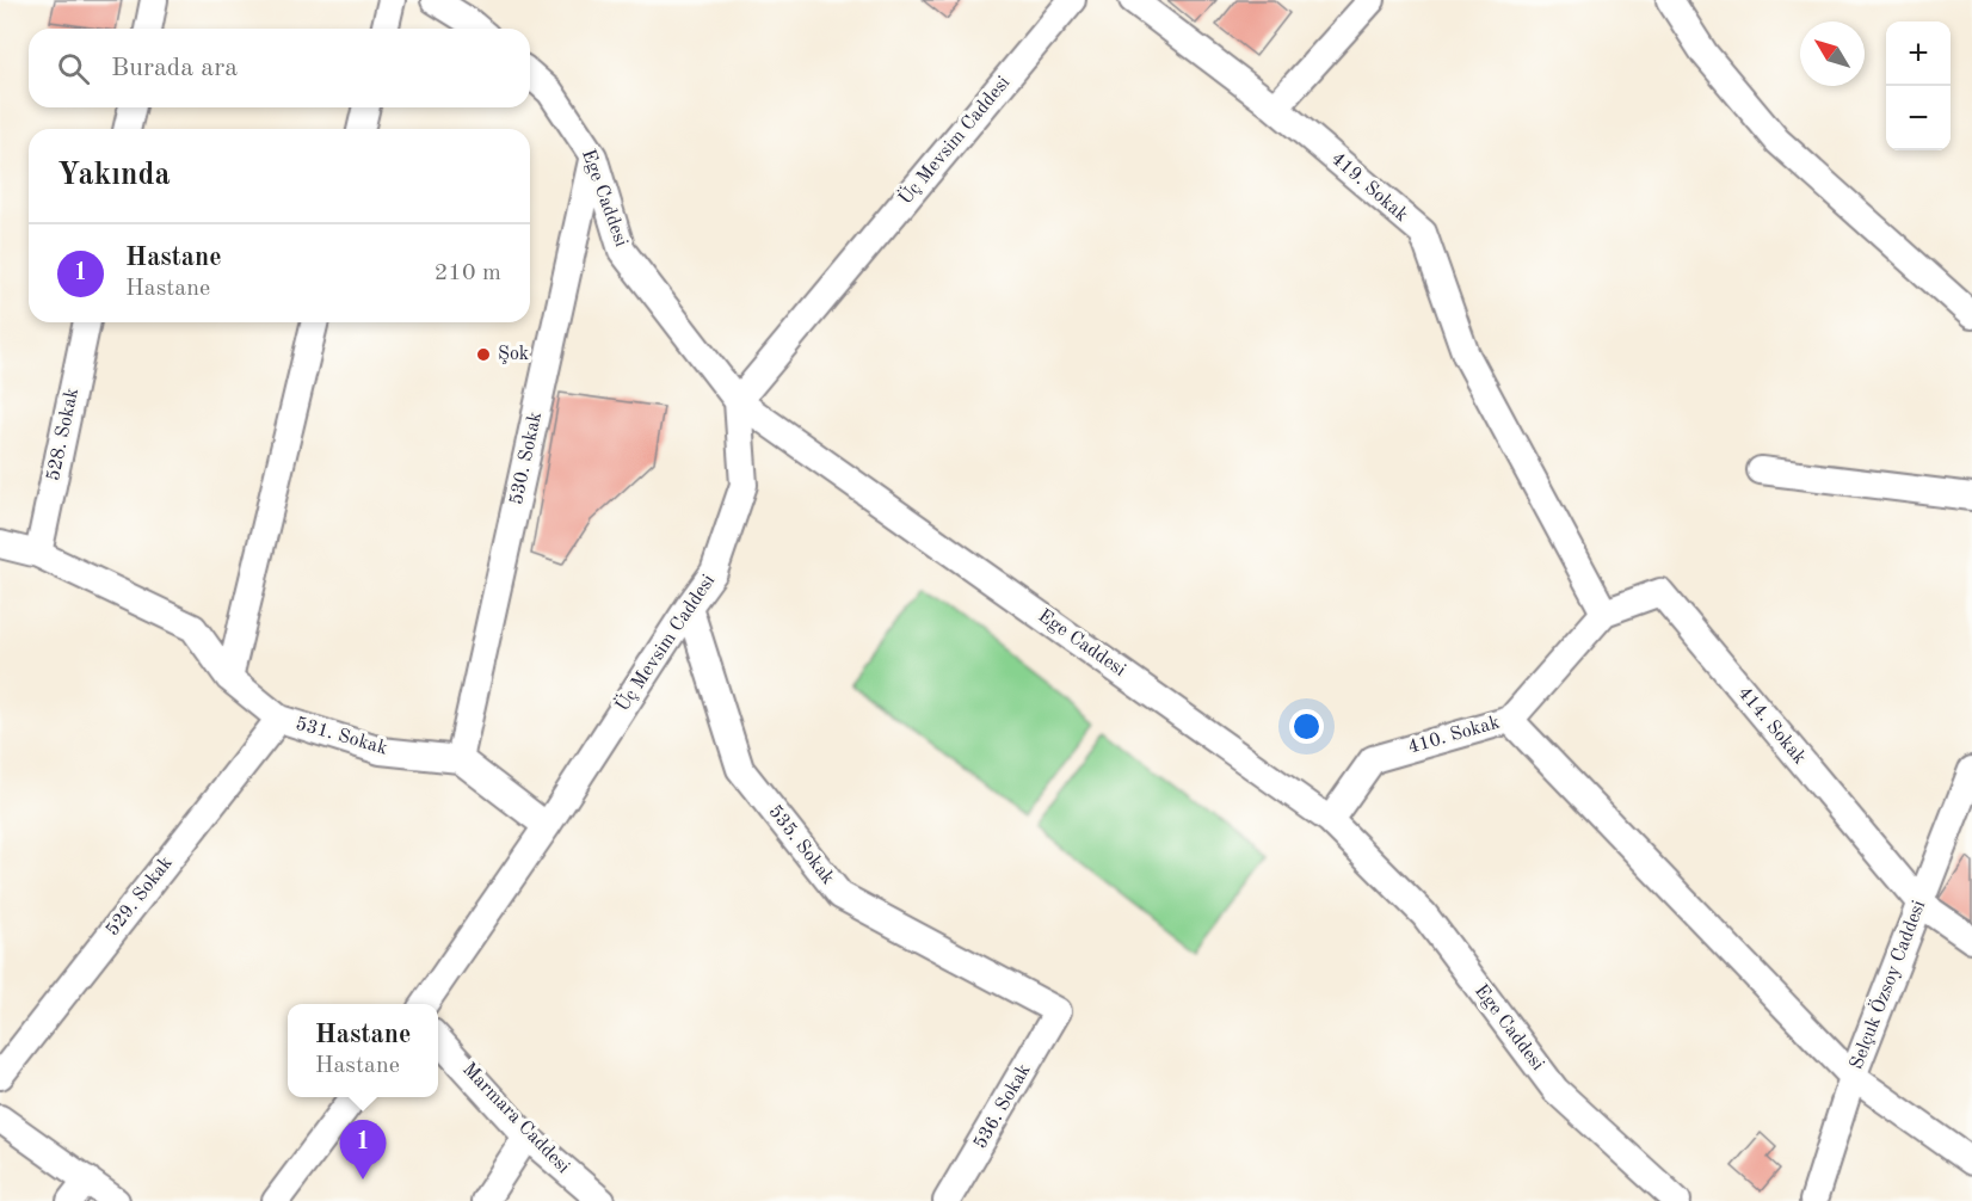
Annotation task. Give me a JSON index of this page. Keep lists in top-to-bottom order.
{
  "streets": {
    "street": [
      "Üç Mevsim Caddesi",
      "419. Sokak",
      "Ege Caddesi",
      "528. Sokak",
      "530. Sokak",
      "414. Sokak",
      "410. Sokak",
      "531. Sokak",
      "535. Sokak",
      "529. Sokak",
      "Selçuk Özsoy Caddesi",
      "536. Sokak",
      "Marmara Caddesi"
    ]
  },
  "crossings": [
    ["Üç Mevsim Caddesi", "Ege Caddesi"],
    ["Üç Mevsim Caddesi", "535. Sokak"],
    ["419. Sokak", "414. Sokak"],
    ["419. Sokak", "410. Sokak"],
    ["Ege Caddesi", "530. Sokak"],
    ["Ege Caddesi", "410. Sokak"],
    ["528. Sokak", "531. Sokak"],
    ["530. Sokak", "531. Sokak"],
    ["414. Sokak", "410. Sokak"],
    ["414. Sokak", "Selçuk Özsoy Caddesi"],
    ["531. Sokak", "529. Sokak"],
    ["535. Sokak", "536. Sokak"]
  ],
  "places": ["Şok"],
  "north": "top left",
  "page": {
    "map_buttons": ["+", "−"],
    "search": "Burada ara",
    "heading": "Yakında",
    "list": [
      {
        "mark": "1",
        "name": "Hastane",
        "note": "Hastane",
        "value": "210 m"
      }
    ],
    "popup": ["Hastane", "Hastane"],
    "pins": "1"
  }
}
